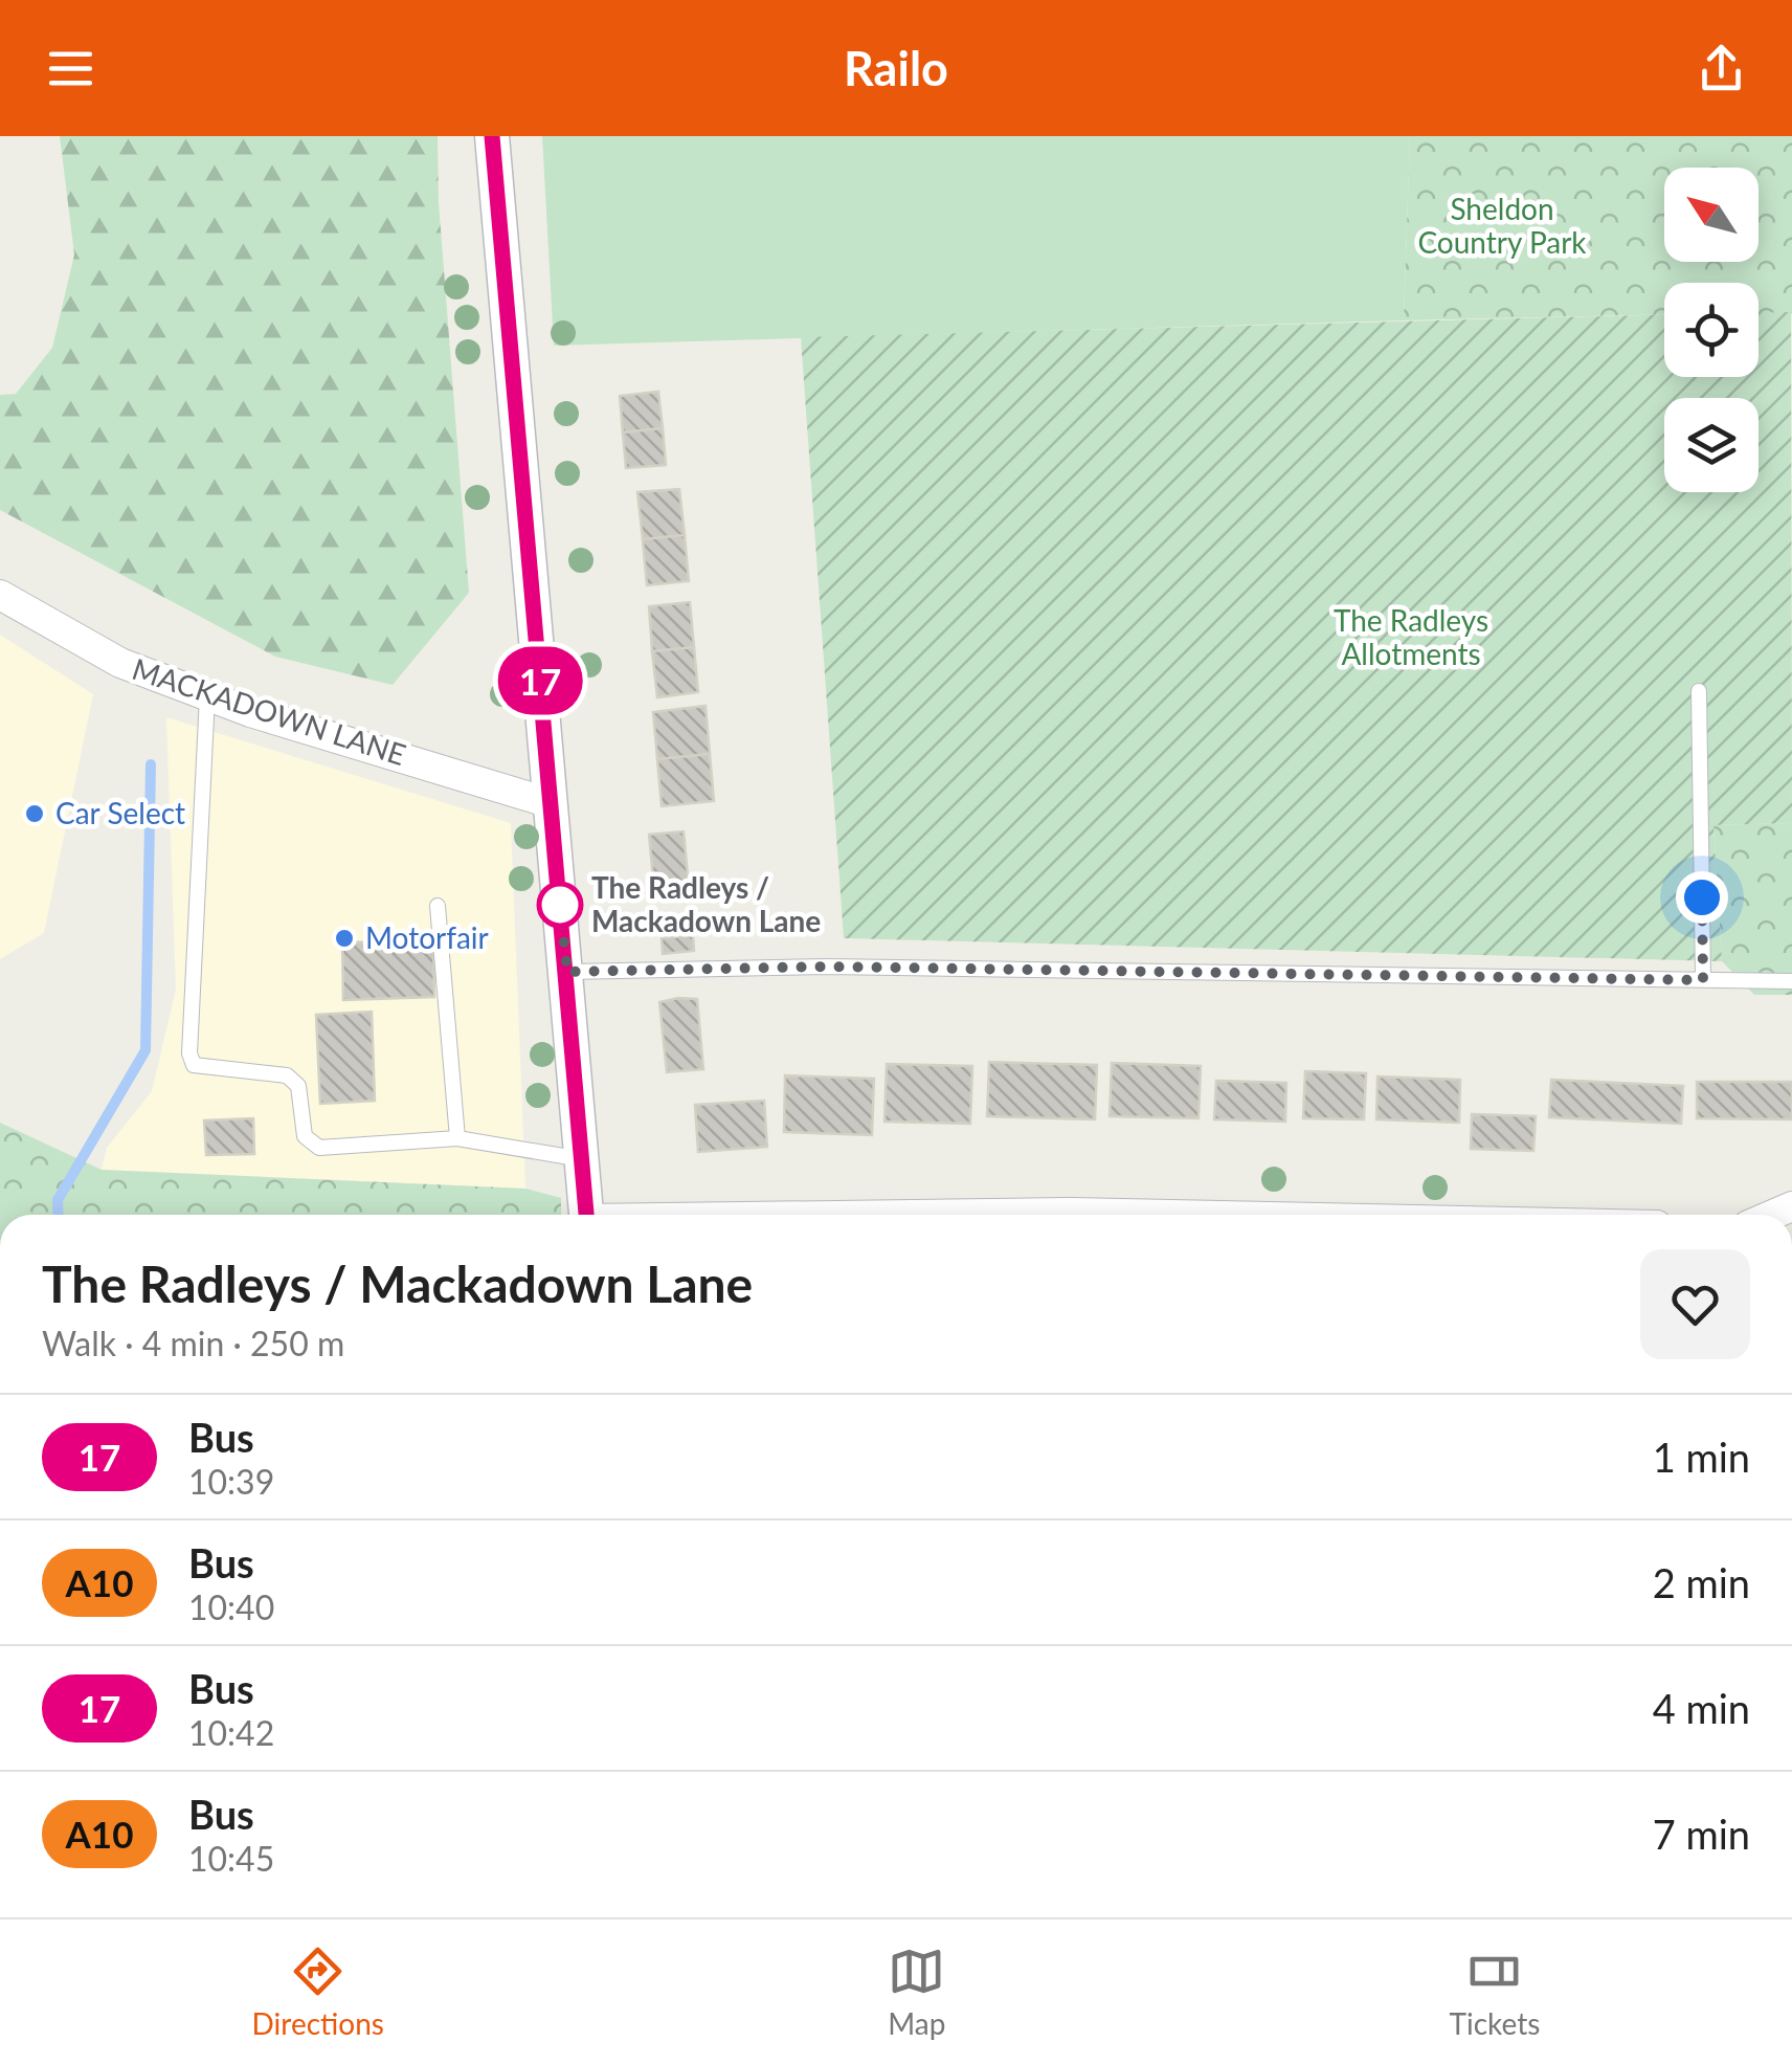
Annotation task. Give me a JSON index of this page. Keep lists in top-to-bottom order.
{
  "streets": {
    "street": ["MACKADOWN LANE"]
  },
  "parks": ["Sheldon Country Park", "The Radleys Allotments"],
  "places": ["Car Select", "The Radleys / Mackadown Lane", "Motorfair"],
  "lines": ["bus line 17"],
  "north": "top left",
  "page": {
    "header": "Railo",
    "on_map": "17",
    "heading": ["The Radleys / Mackadown Lane", "Walk · 4 min · 250 m"],
    "list": [
      {
        "mark": "17",
        "name": "Bus",
        "note": "10:39",
        "value": "1 min"
      },
      {
        "mark": "A10",
        "name": "Bus",
        "note": "10:40",
        "value": "2 min"
      },
      {
        "mark": "17",
        "name": "Bus",
        "note": "10:42",
        "value": "4 min"
      },
      {
        "mark": "A10",
        "name": "Bus",
        "note": "10:45",
        "value": "7 min"
      }
    ],
    "tabs": ["Directions", "Map", "Tickets"]
  }
}
